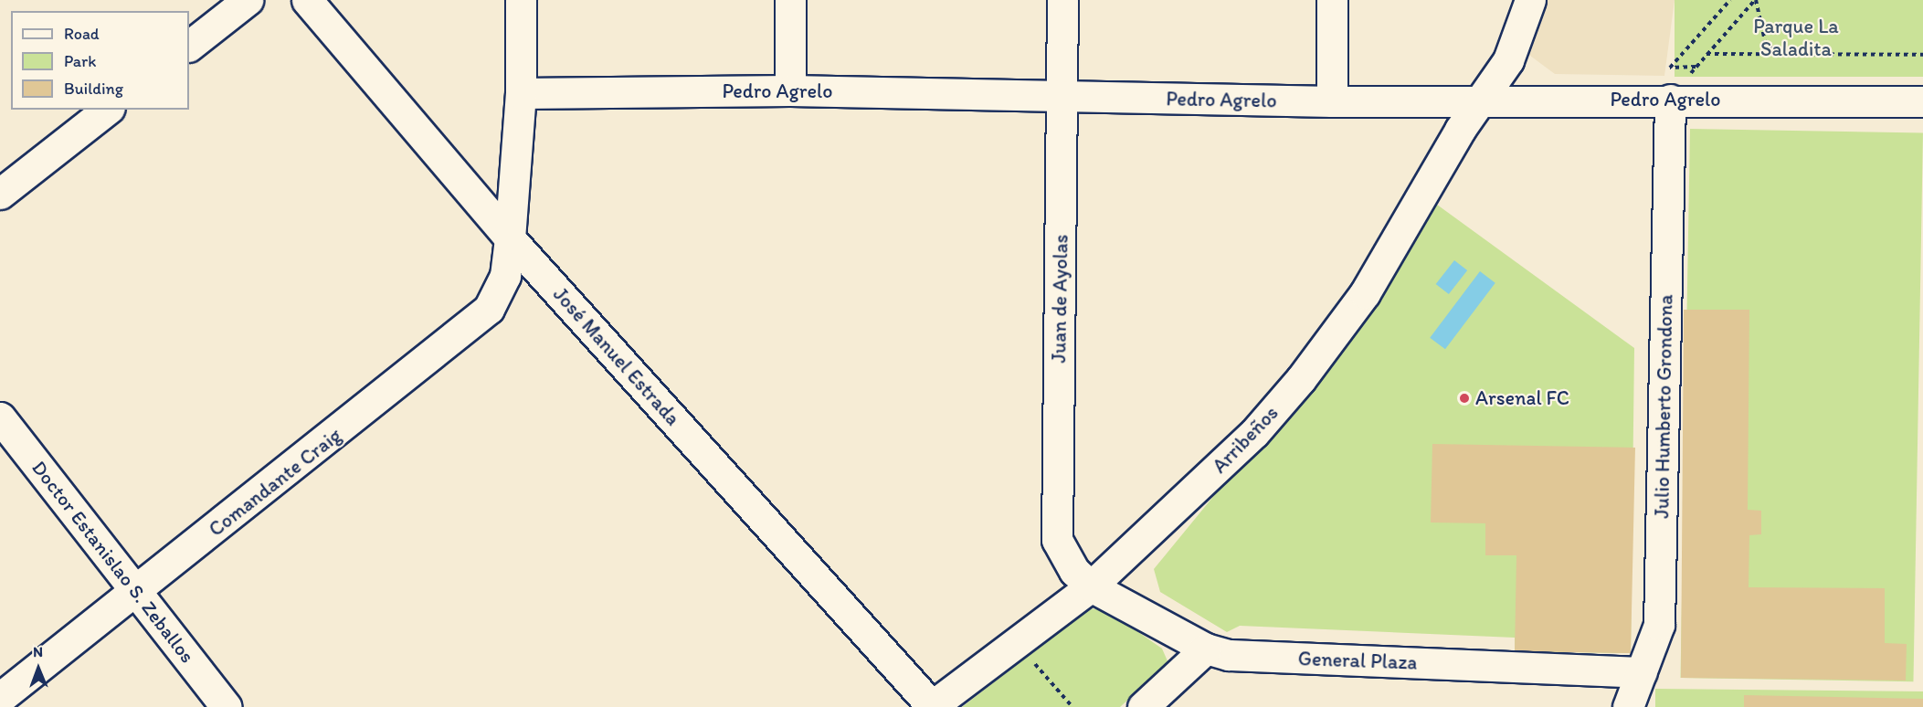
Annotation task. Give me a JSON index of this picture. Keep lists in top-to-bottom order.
{
  "streets": {
    "street": [
      "Pedro Agrelo",
      "Juan de Ayolas",
      "José Manuel Estrada",
      "Julio Humberto Grondona",
      "Arribeños",
      "Comandante Craig",
      "Doctor Estanislao S. Zeballos",
      "General Plaza"
    ]
  },
  "crossings": [
    ["Pedro Agrelo", "Juan de Ayolas"],
    ["Pedro Agrelo", "Julio Humberto Grondona"],
    ["Pedro Agrelo", "Arribeños"],
    ["Pedro Agrelo", "Comandante Craig"],
    ["Juan de Ayolas", "Arribeños"],
    ["Juan de Ayolas", "General Plaza"],
    ["José Manuel Estrada", "Arribeños"],
    ["José Manuel Estrada", "Comandante Craig"],
    ["Julio Humberto Grondona", "General Plaza"],
    ["Arribeños", "General Plaza"],
    ["Comandante Craig", "Doctor Estanislao S. Zeballos"]
  ],
  "parks": ["Parque La Saladita"],
  "places": ["Arsenal FC"],
  "legend": ["Road", "Park", "Building"],
  "north": "top"
}
